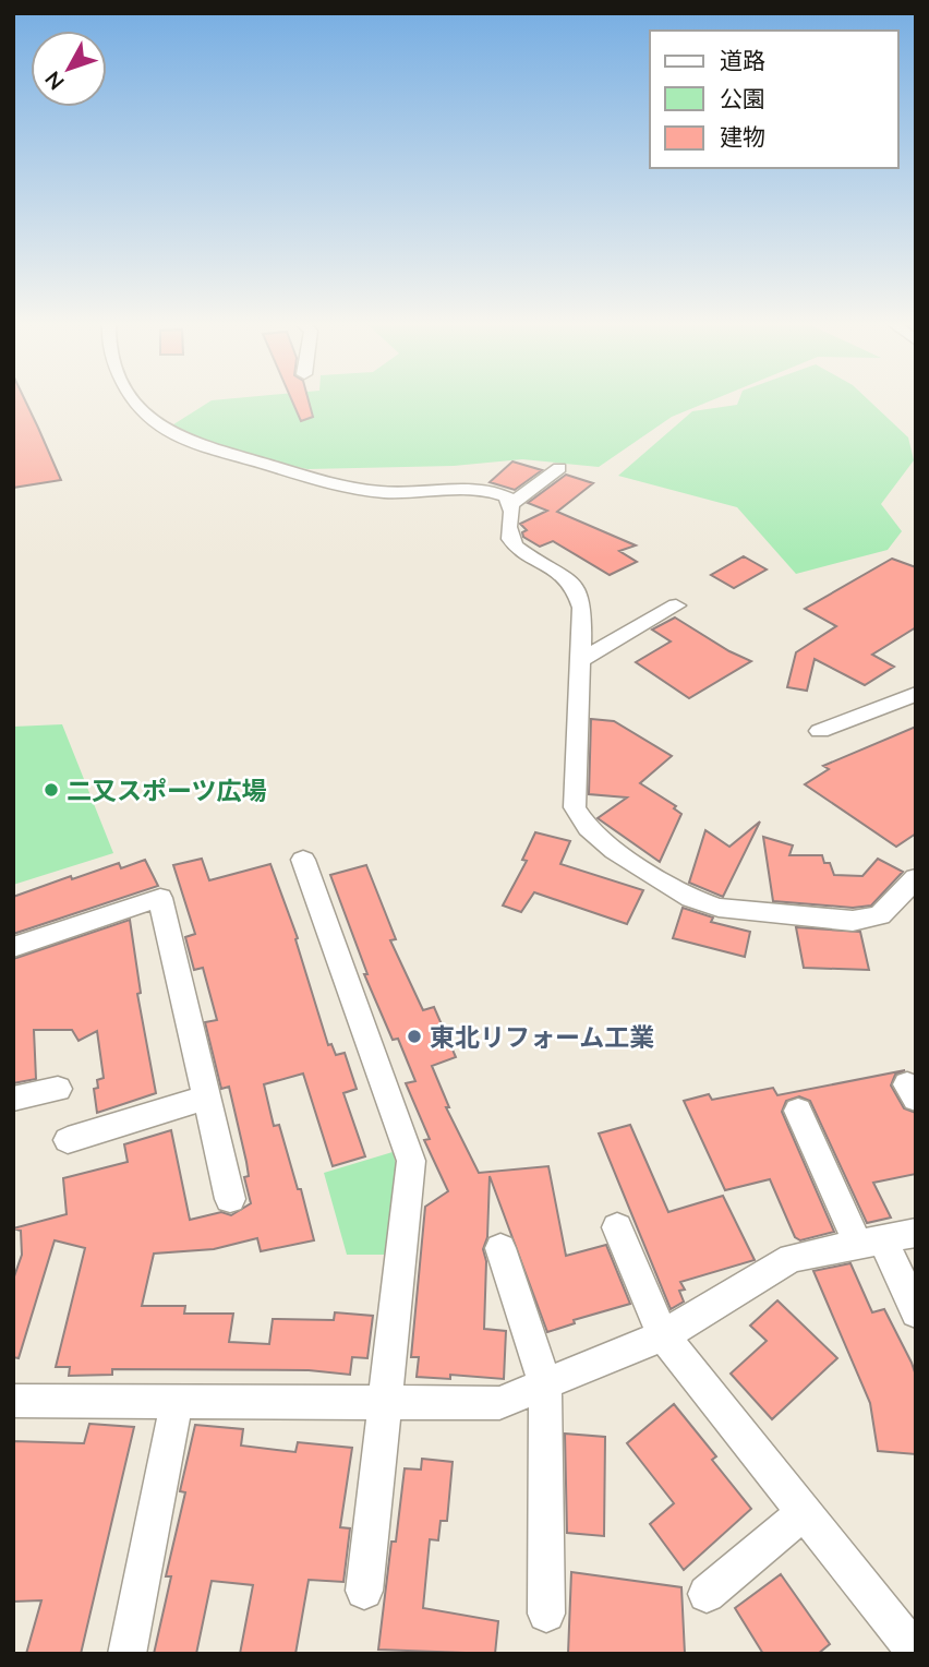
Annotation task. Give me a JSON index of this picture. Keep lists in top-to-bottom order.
{
  "places": ["二又スポーツ広場", "東北リフォーム工業"],
  "legend": ["道路", "公園", "建物"],
  "north": "bottom left"
}
